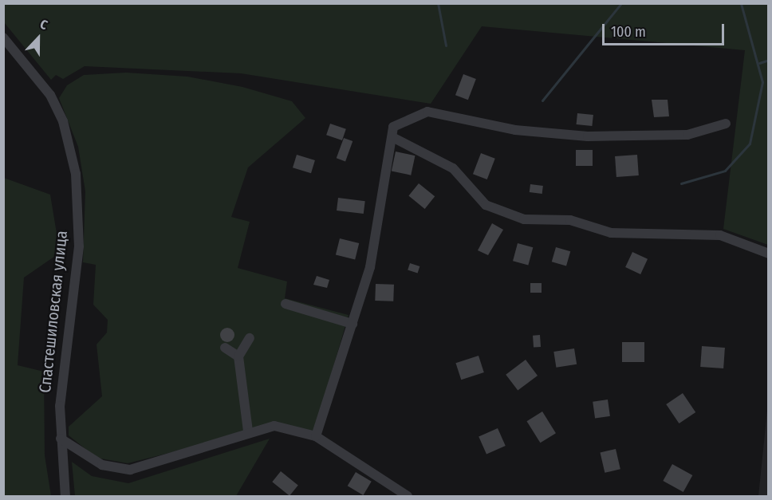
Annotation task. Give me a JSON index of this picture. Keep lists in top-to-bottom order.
{
  "streets": {
    "street": ["Спастешиловская улица"]
  },
  "scale_bar": "100 m",
  "north": "top"
}
